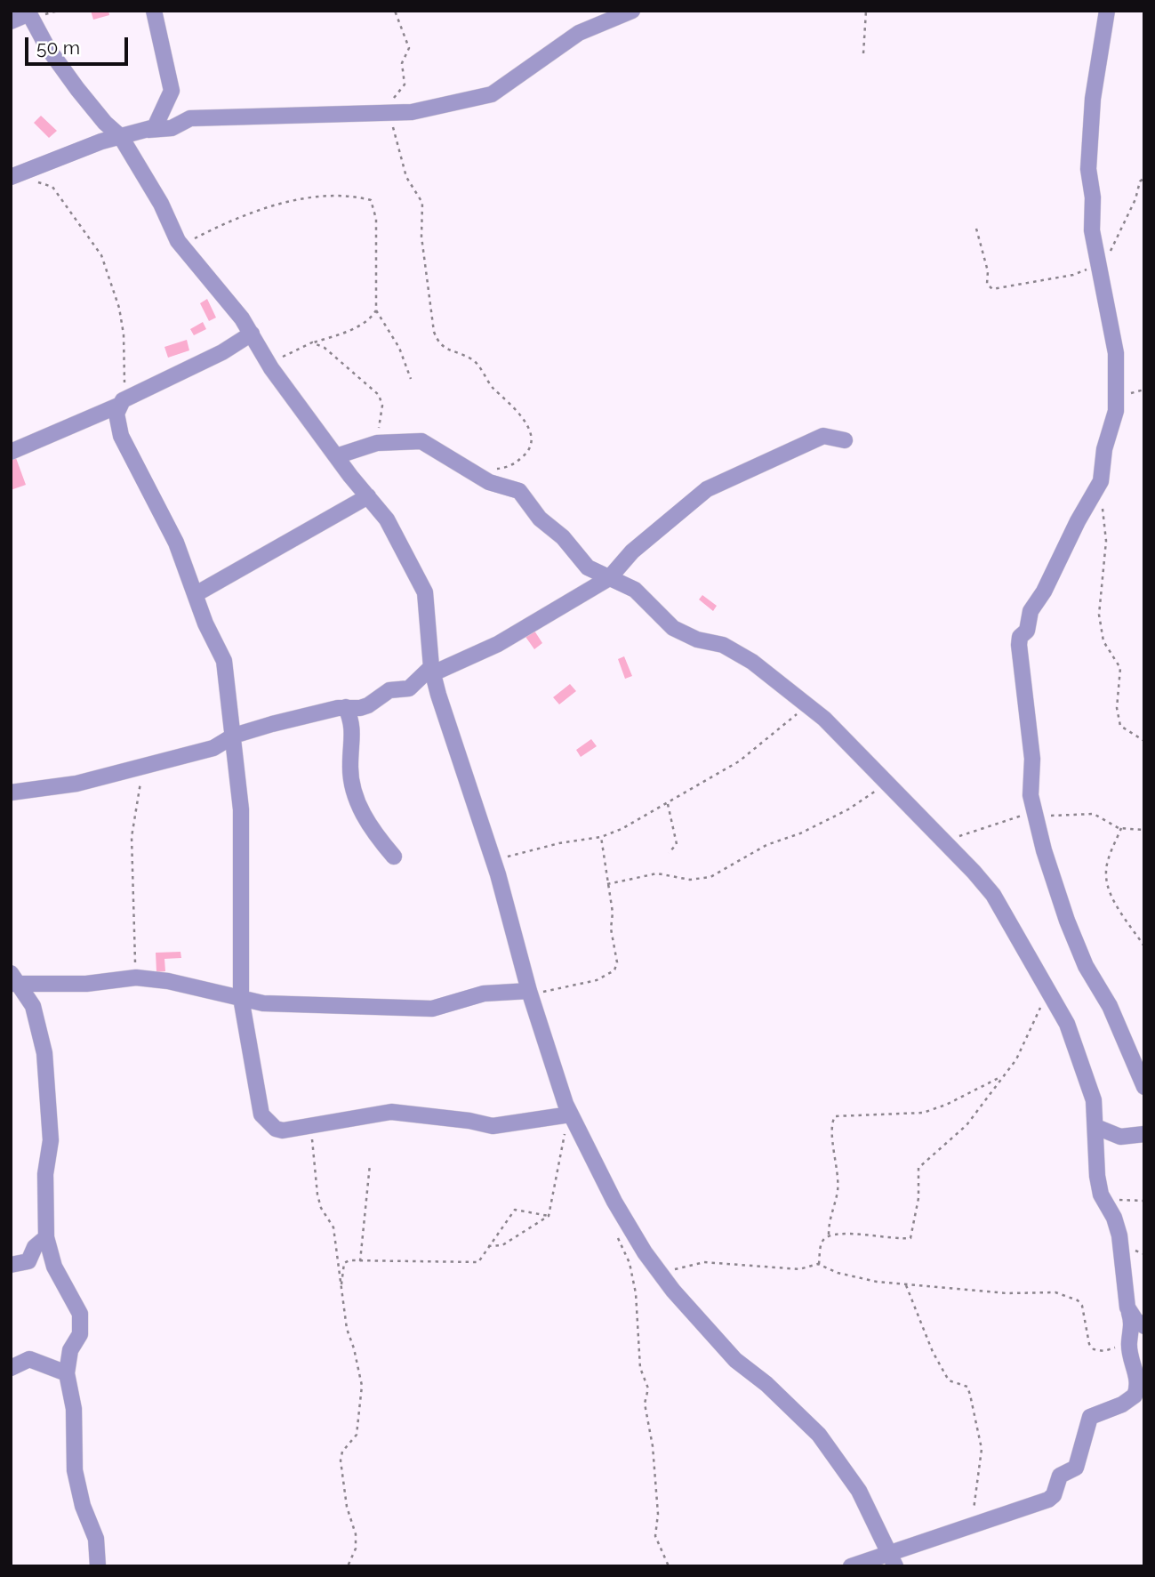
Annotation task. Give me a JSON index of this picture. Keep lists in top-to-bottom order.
{
  "scale_bar": "50 m"
}
